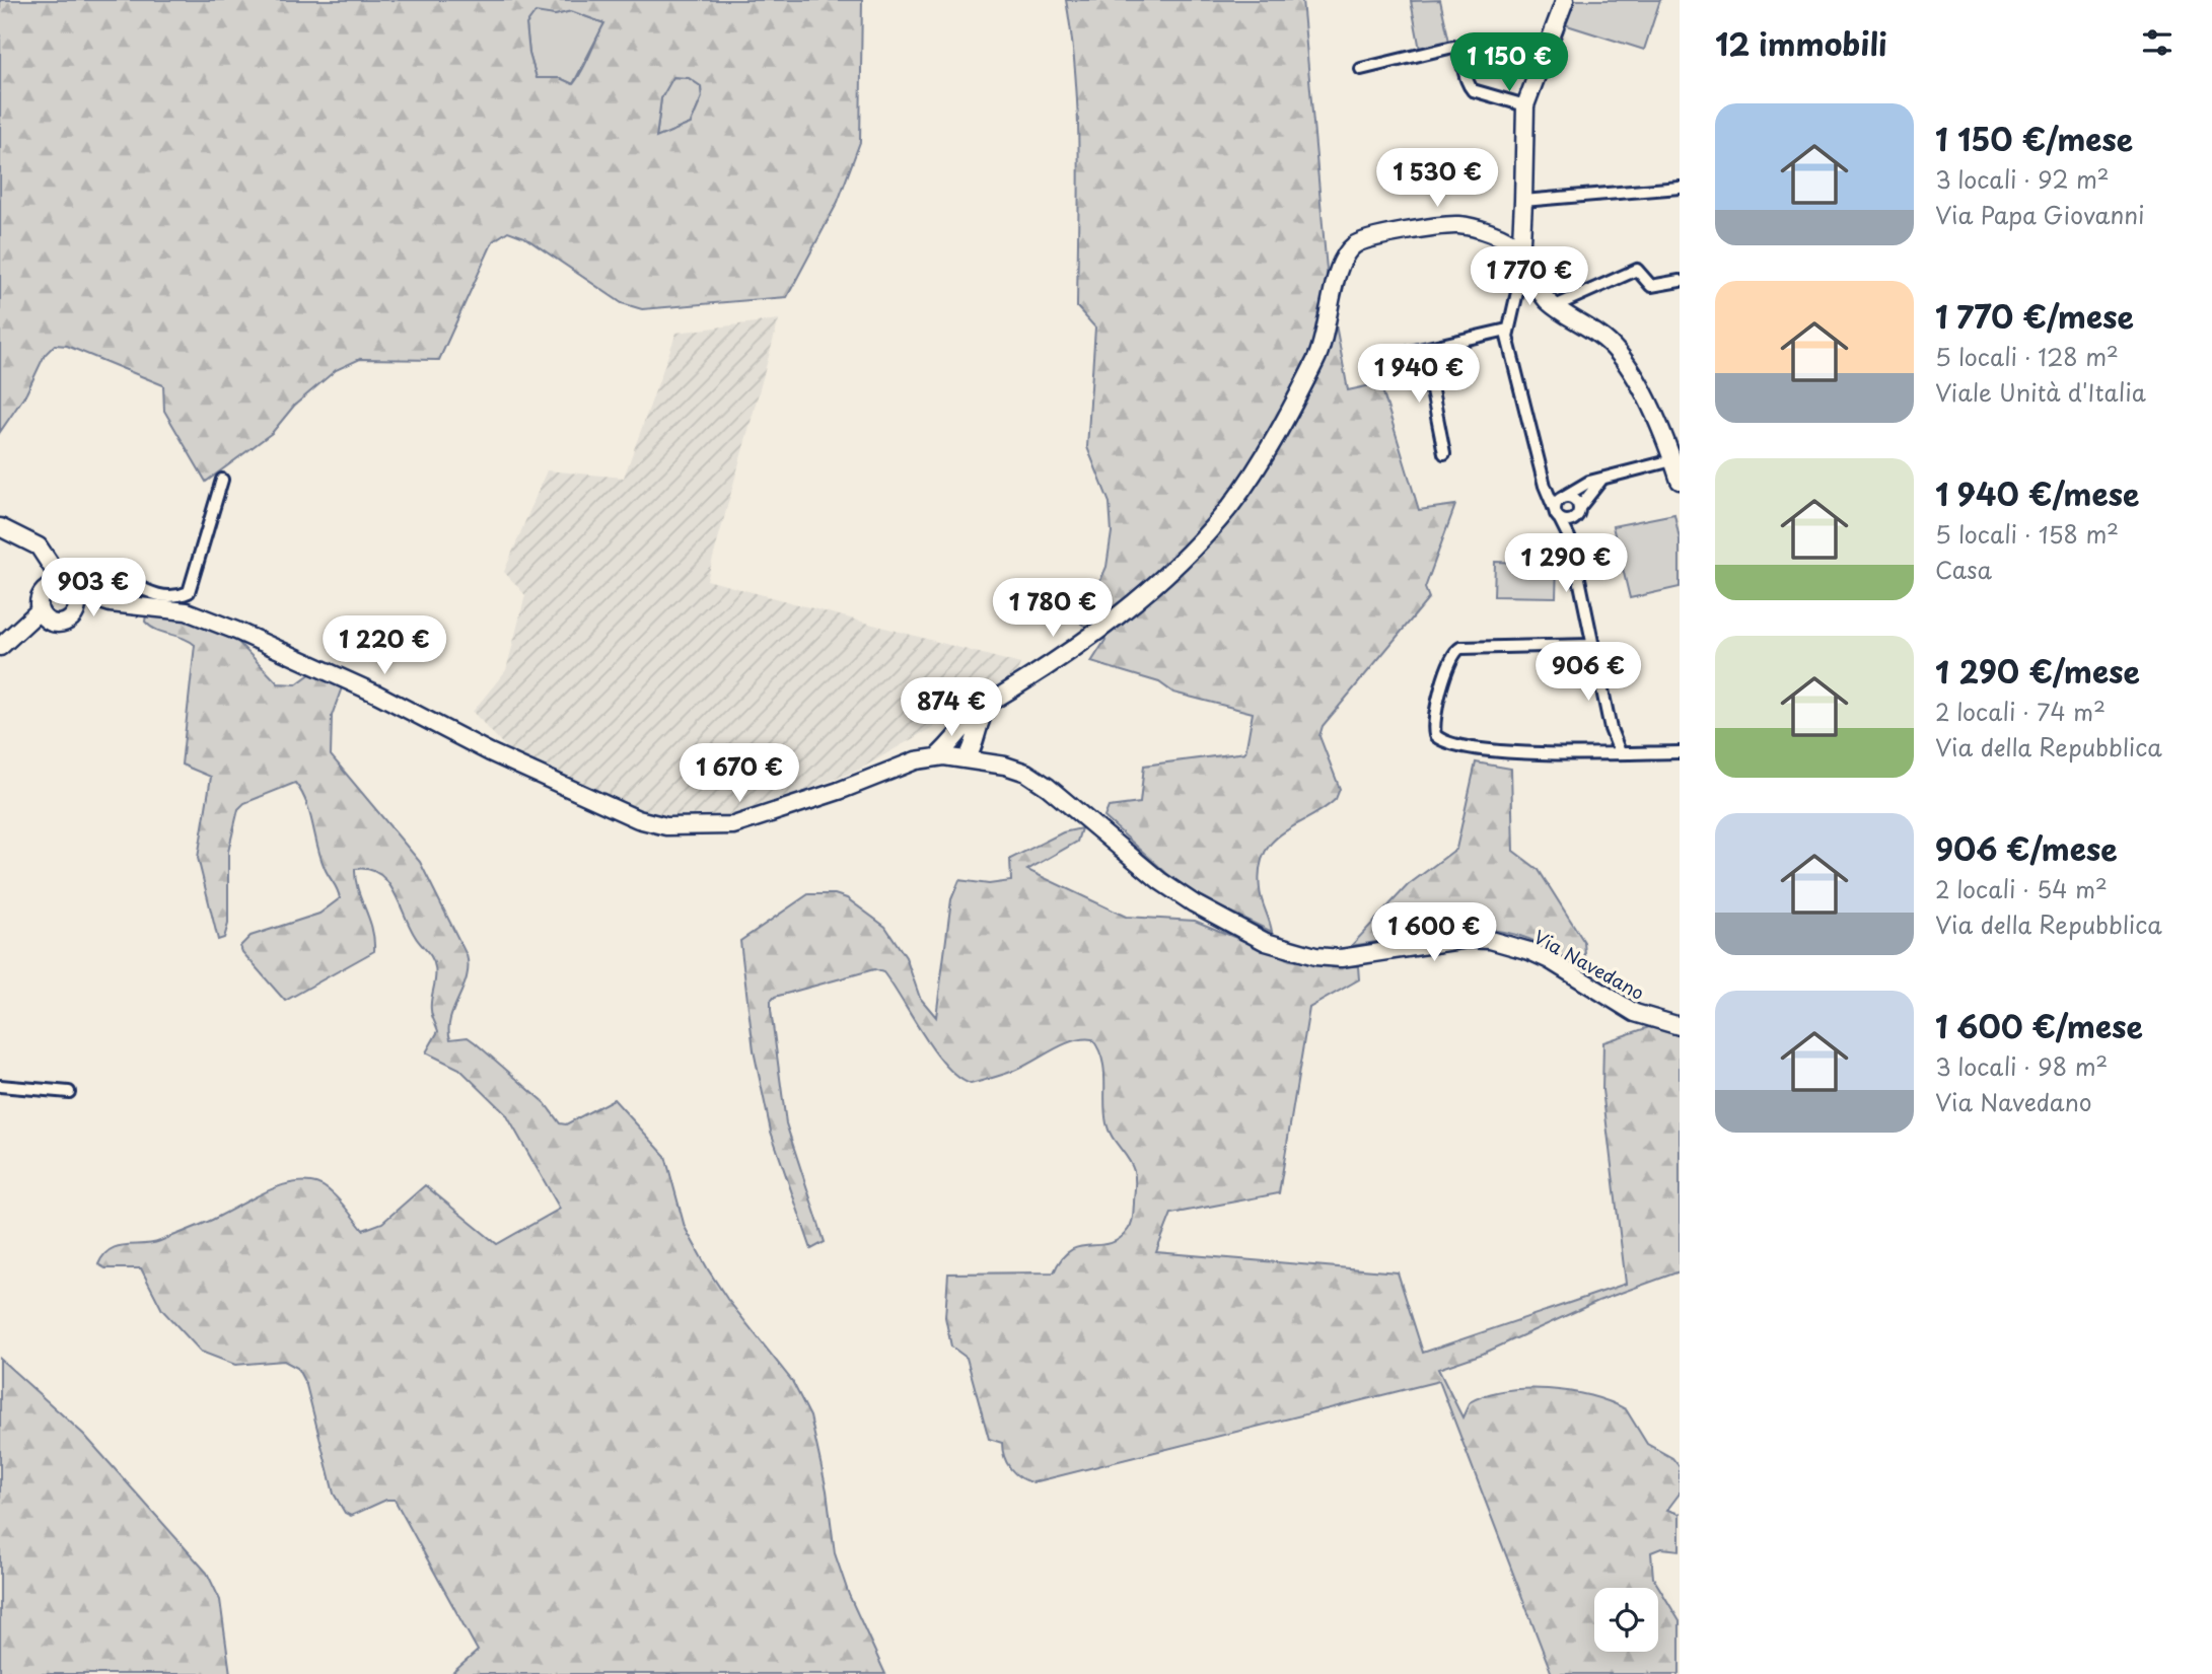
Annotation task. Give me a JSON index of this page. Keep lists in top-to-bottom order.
{
  "streets": {
    "street": ["Via Navedano"]
  },
  "page": {
    "heading": "12 immobili",
    "price": [
      "1 150 €",
      "1 530 €",
      "1 770 €",
      "1 940 €",
      "1 290 €",
      "903 €",
      "1 780 €",
      "1 220 €",
      "906 €",
      "874 €",
      "1 670 €",
      "1 600 €"
    ],
    "list": [
      {
        "name": "1 150 €/mese",
        "note": "3 locali · 92 m² · Via Papa Giovanni"
      },
      {
        "name": "1 770 €/mese",
        "note": "5 locali · 128 m² · Viale Unità d'Italia"
      },
      {
        "name": "1 940 €/mese",
        "note": "5 locali · 158 m² · Casa"
      },
      {
        "name": "1 290 €/mese",
        "note": "2 locali · 74 m² · Via della Repubblica"
      },
      {
        "name": "906 €/mese",
        "note": "2 locali · 54 m² · Via della Repubblica"
      },
      {
        "name": "1 600 €/mese",
        "note": "3 locali · 98 m² · Via Navedano"
      }
    ]
  }
}
